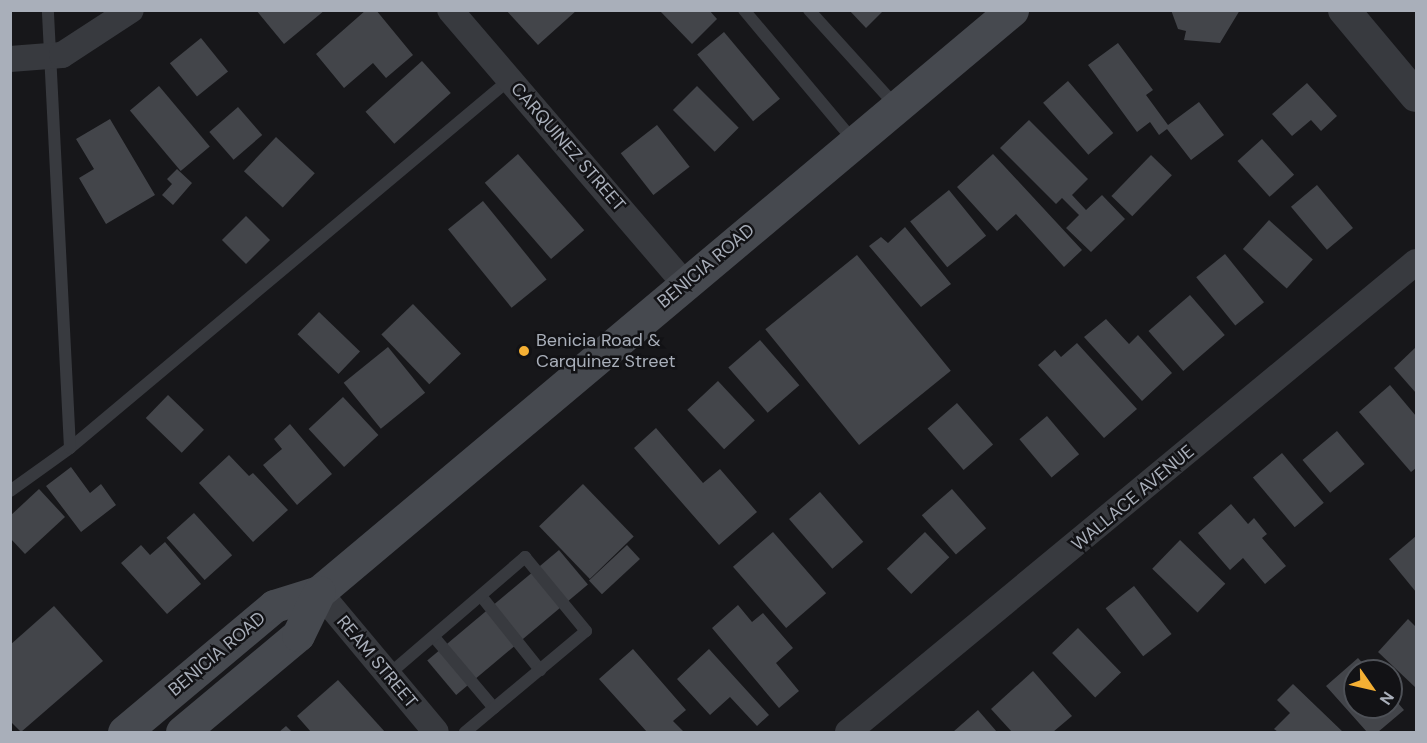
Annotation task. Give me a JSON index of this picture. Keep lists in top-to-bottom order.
{
  "streets": {
    "main road": ["BENICIA ROAD"],
    "street": ["CARQUINEZ STREET", "WALLACE AVENUE", "REAM STREET"]
  },
  "crossings": [
    ["CARQUINEZ STREET", "BENICIA ROAD"],
    ["BENICIA ROAD", "REAM STREET"]
  ],
  "places": ["Benicia Road & Carquinez Street"],
  "north": "bottom right"
}
